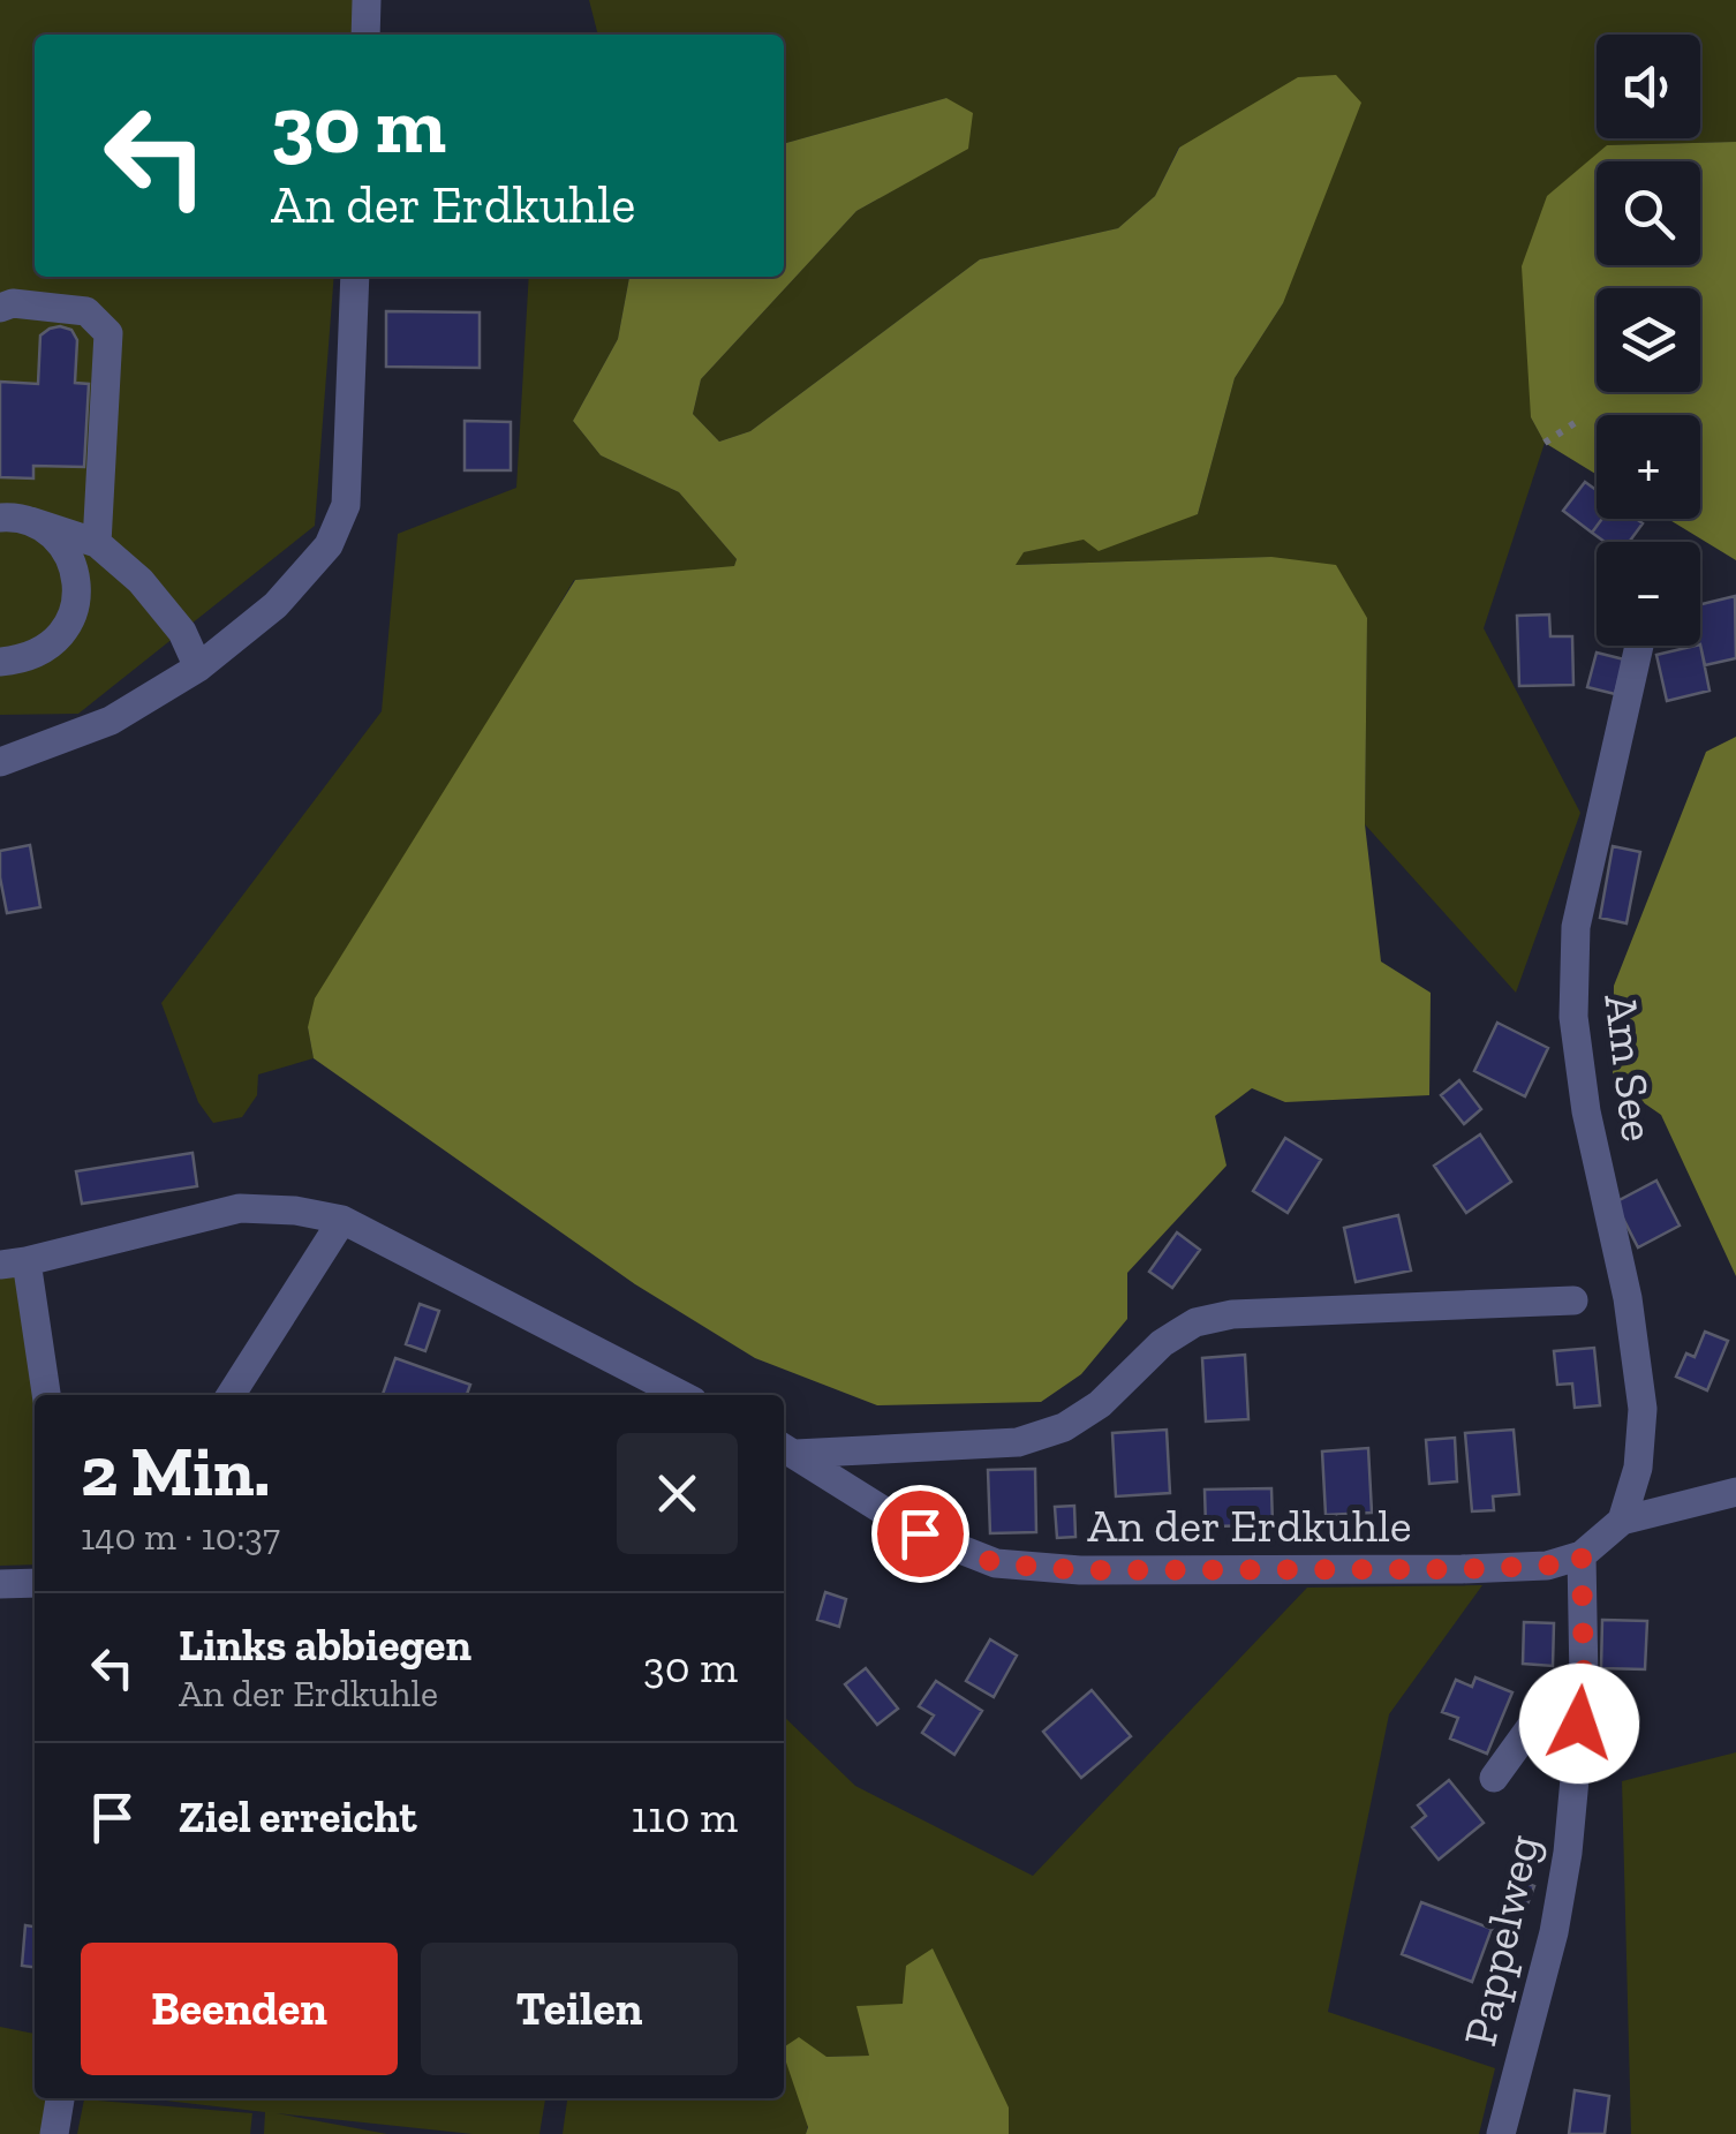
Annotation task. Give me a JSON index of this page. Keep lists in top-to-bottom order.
{
  "streets": {
    "street": ["Am See", "An der Erdkuhle", "Pappelweg"]
  },
  "crossings": [
    ["Am See", "An der Erdkuhle"],
    ["An der Erdkuhle", "Pappelweg"]
  ],
  "page": {
    "map_buttons": ["+", "−"],
    "turn": ["30 m", "An der Erdkuhle"],
    "heading": ["2 Min.", "140 m · 10:37"],
    "list": [
      {
        "name": "Links abbiegen",
        "note": "An der Erdkuhle",
        "value": "30 m"
      },
      {
        "name": "Ziel erreicht",
        "value": "110 m"
      }
    ],
    "buttons": ["Beenden", "Teilen"]
  }
}
